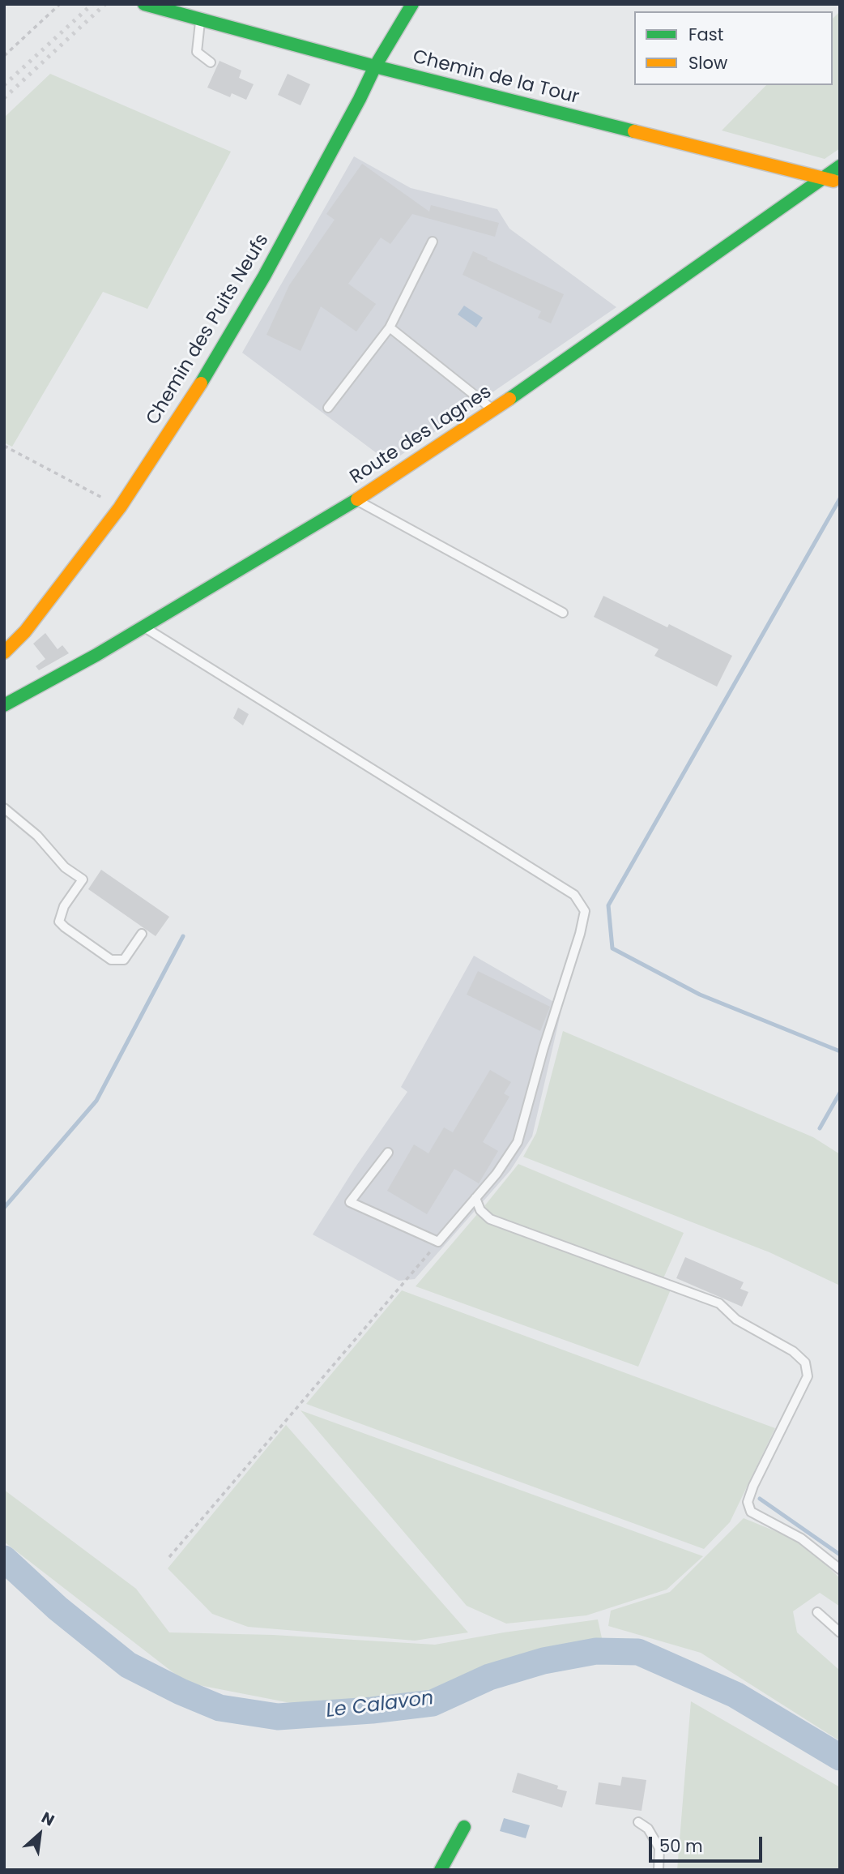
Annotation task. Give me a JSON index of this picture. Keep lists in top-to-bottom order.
{
  "streets": {
    "street": ["Chemin de la Tour", "Chemin des Puits Neufs", "Route des Lagnes"]
  },
  "crossings": [
    ["Chemin de la Tour", "Chemin des Puits Neufs"],
    ["Chemin de la Tour", "Route des Lagnes"]
  ],
  "water": ["Le Calavon"],
  "legend": ["Fast", "Slow"],
  "scale_bar": "50 m",
  "north": "top right"
}
